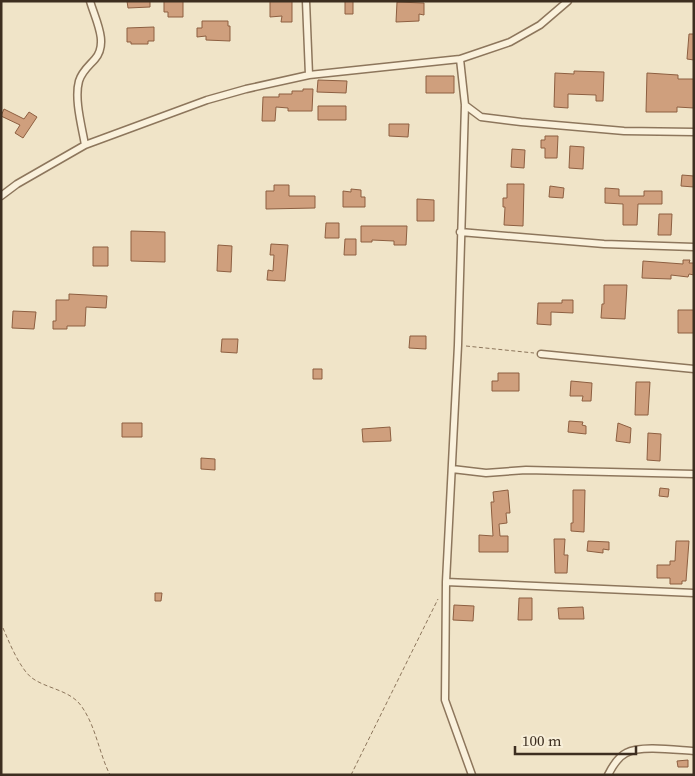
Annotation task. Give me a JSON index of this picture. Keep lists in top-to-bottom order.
{
  "scale_bar": "100 m"
}
